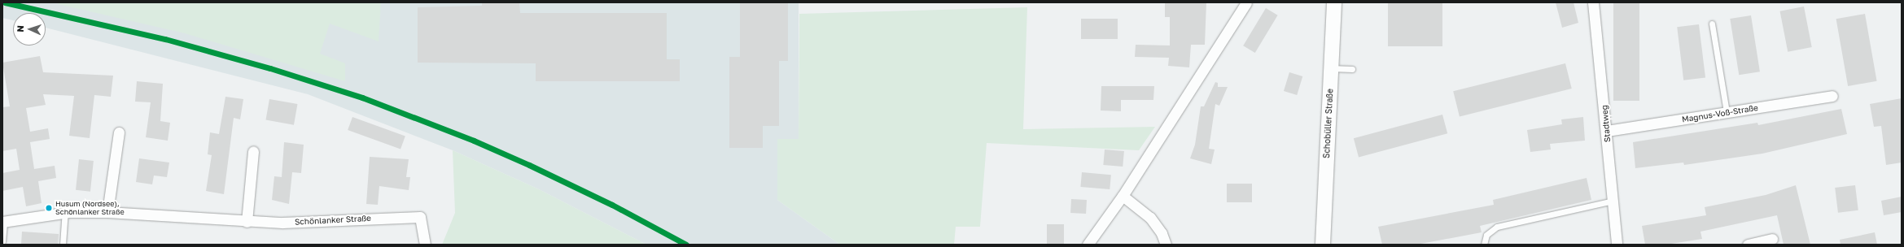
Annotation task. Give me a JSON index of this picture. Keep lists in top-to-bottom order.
{
  "streets": {
    "main road": ["Schobüller Straße"],
    "street": ["Magnus-Voß-Straße", "Stadtweg", "Schönlanker Straße"]
  },
  "crossings": [
    ["Magnus-Voß-Straße", "Stadtweg"]
  ],
  "places": ["Husum (Nordsee), Schönlanker Straße"],
  "north": "left"
}
